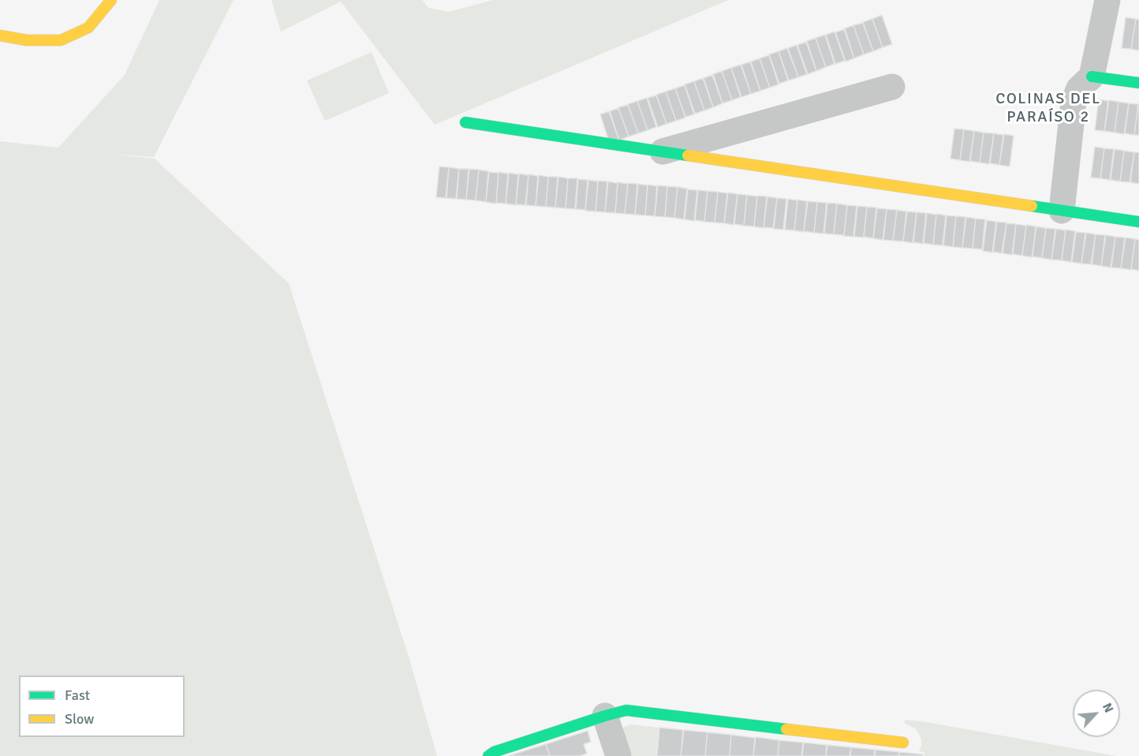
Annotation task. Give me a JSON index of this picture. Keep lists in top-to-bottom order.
{
  "districts": ["COLINAS DEL PARAÍSO 2"],
  "legend": ["Fast", "Slow"],
  "north": "top right"
}
